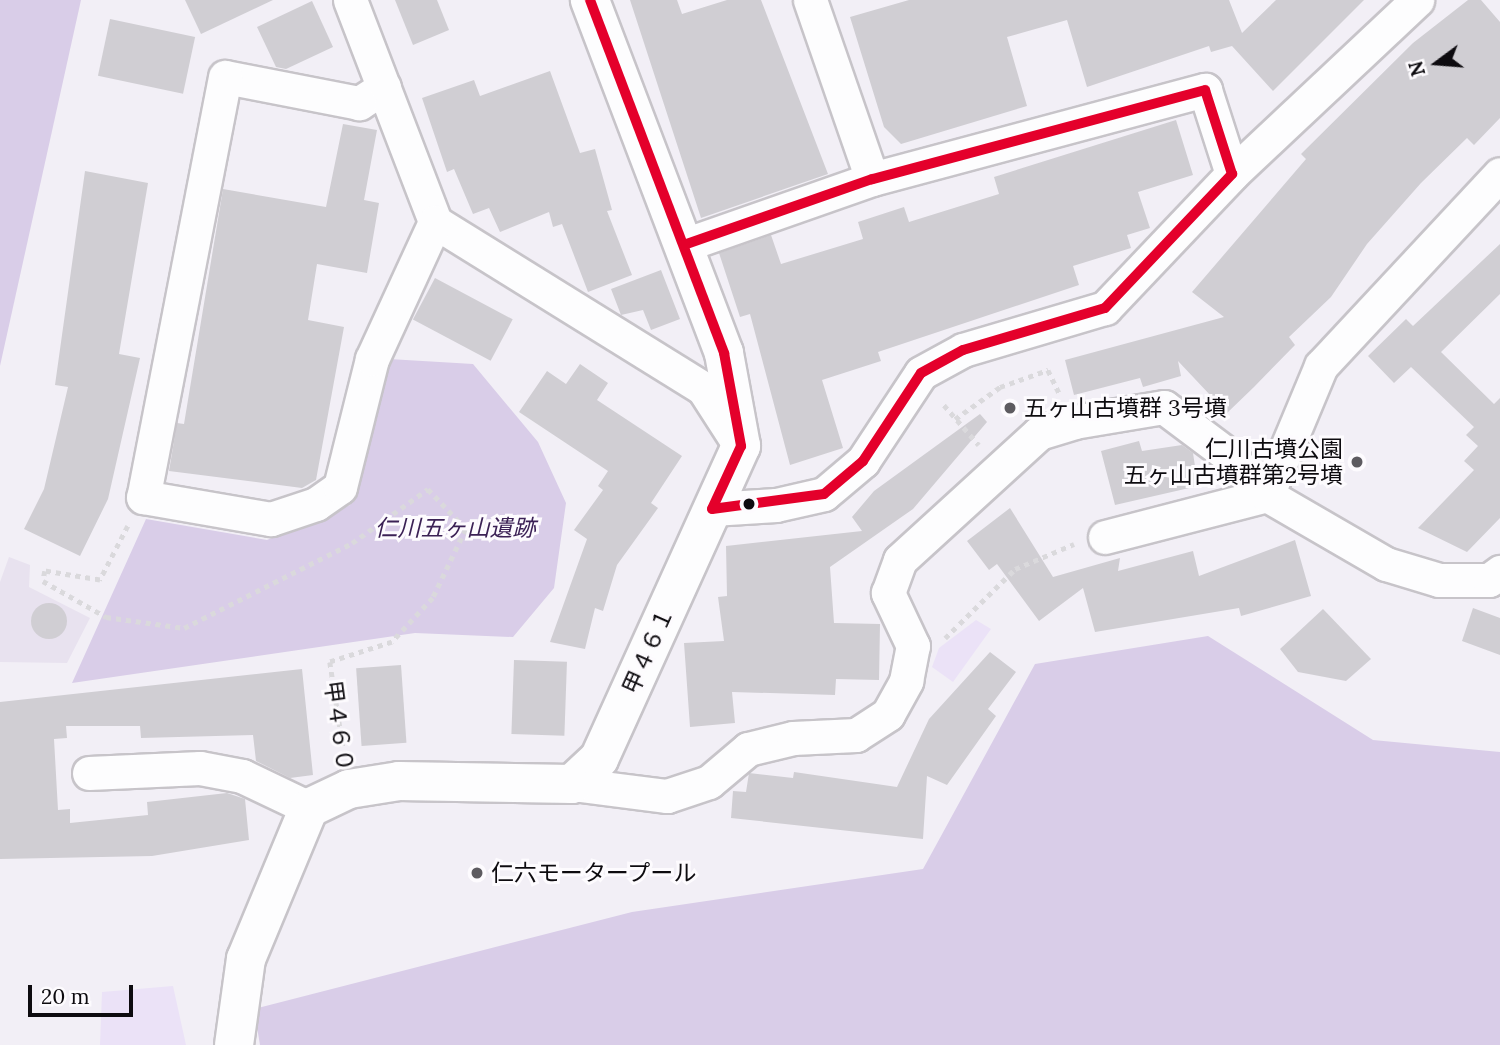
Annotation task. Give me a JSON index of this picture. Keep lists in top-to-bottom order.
{
  "streets": {
    "street": ["甲４６１"],
    "path": ["甲４６０"]
  },
  "parks": ["仁川五ヶ山遺跡"],
  "places": ["五ヶ山古墳群 3号墳", "仁川古墳公園 五ヶ山古墳群第2号墳", "仁六モータープール"],
  "scale_bar": "20 m",
  "north": "left"
}
